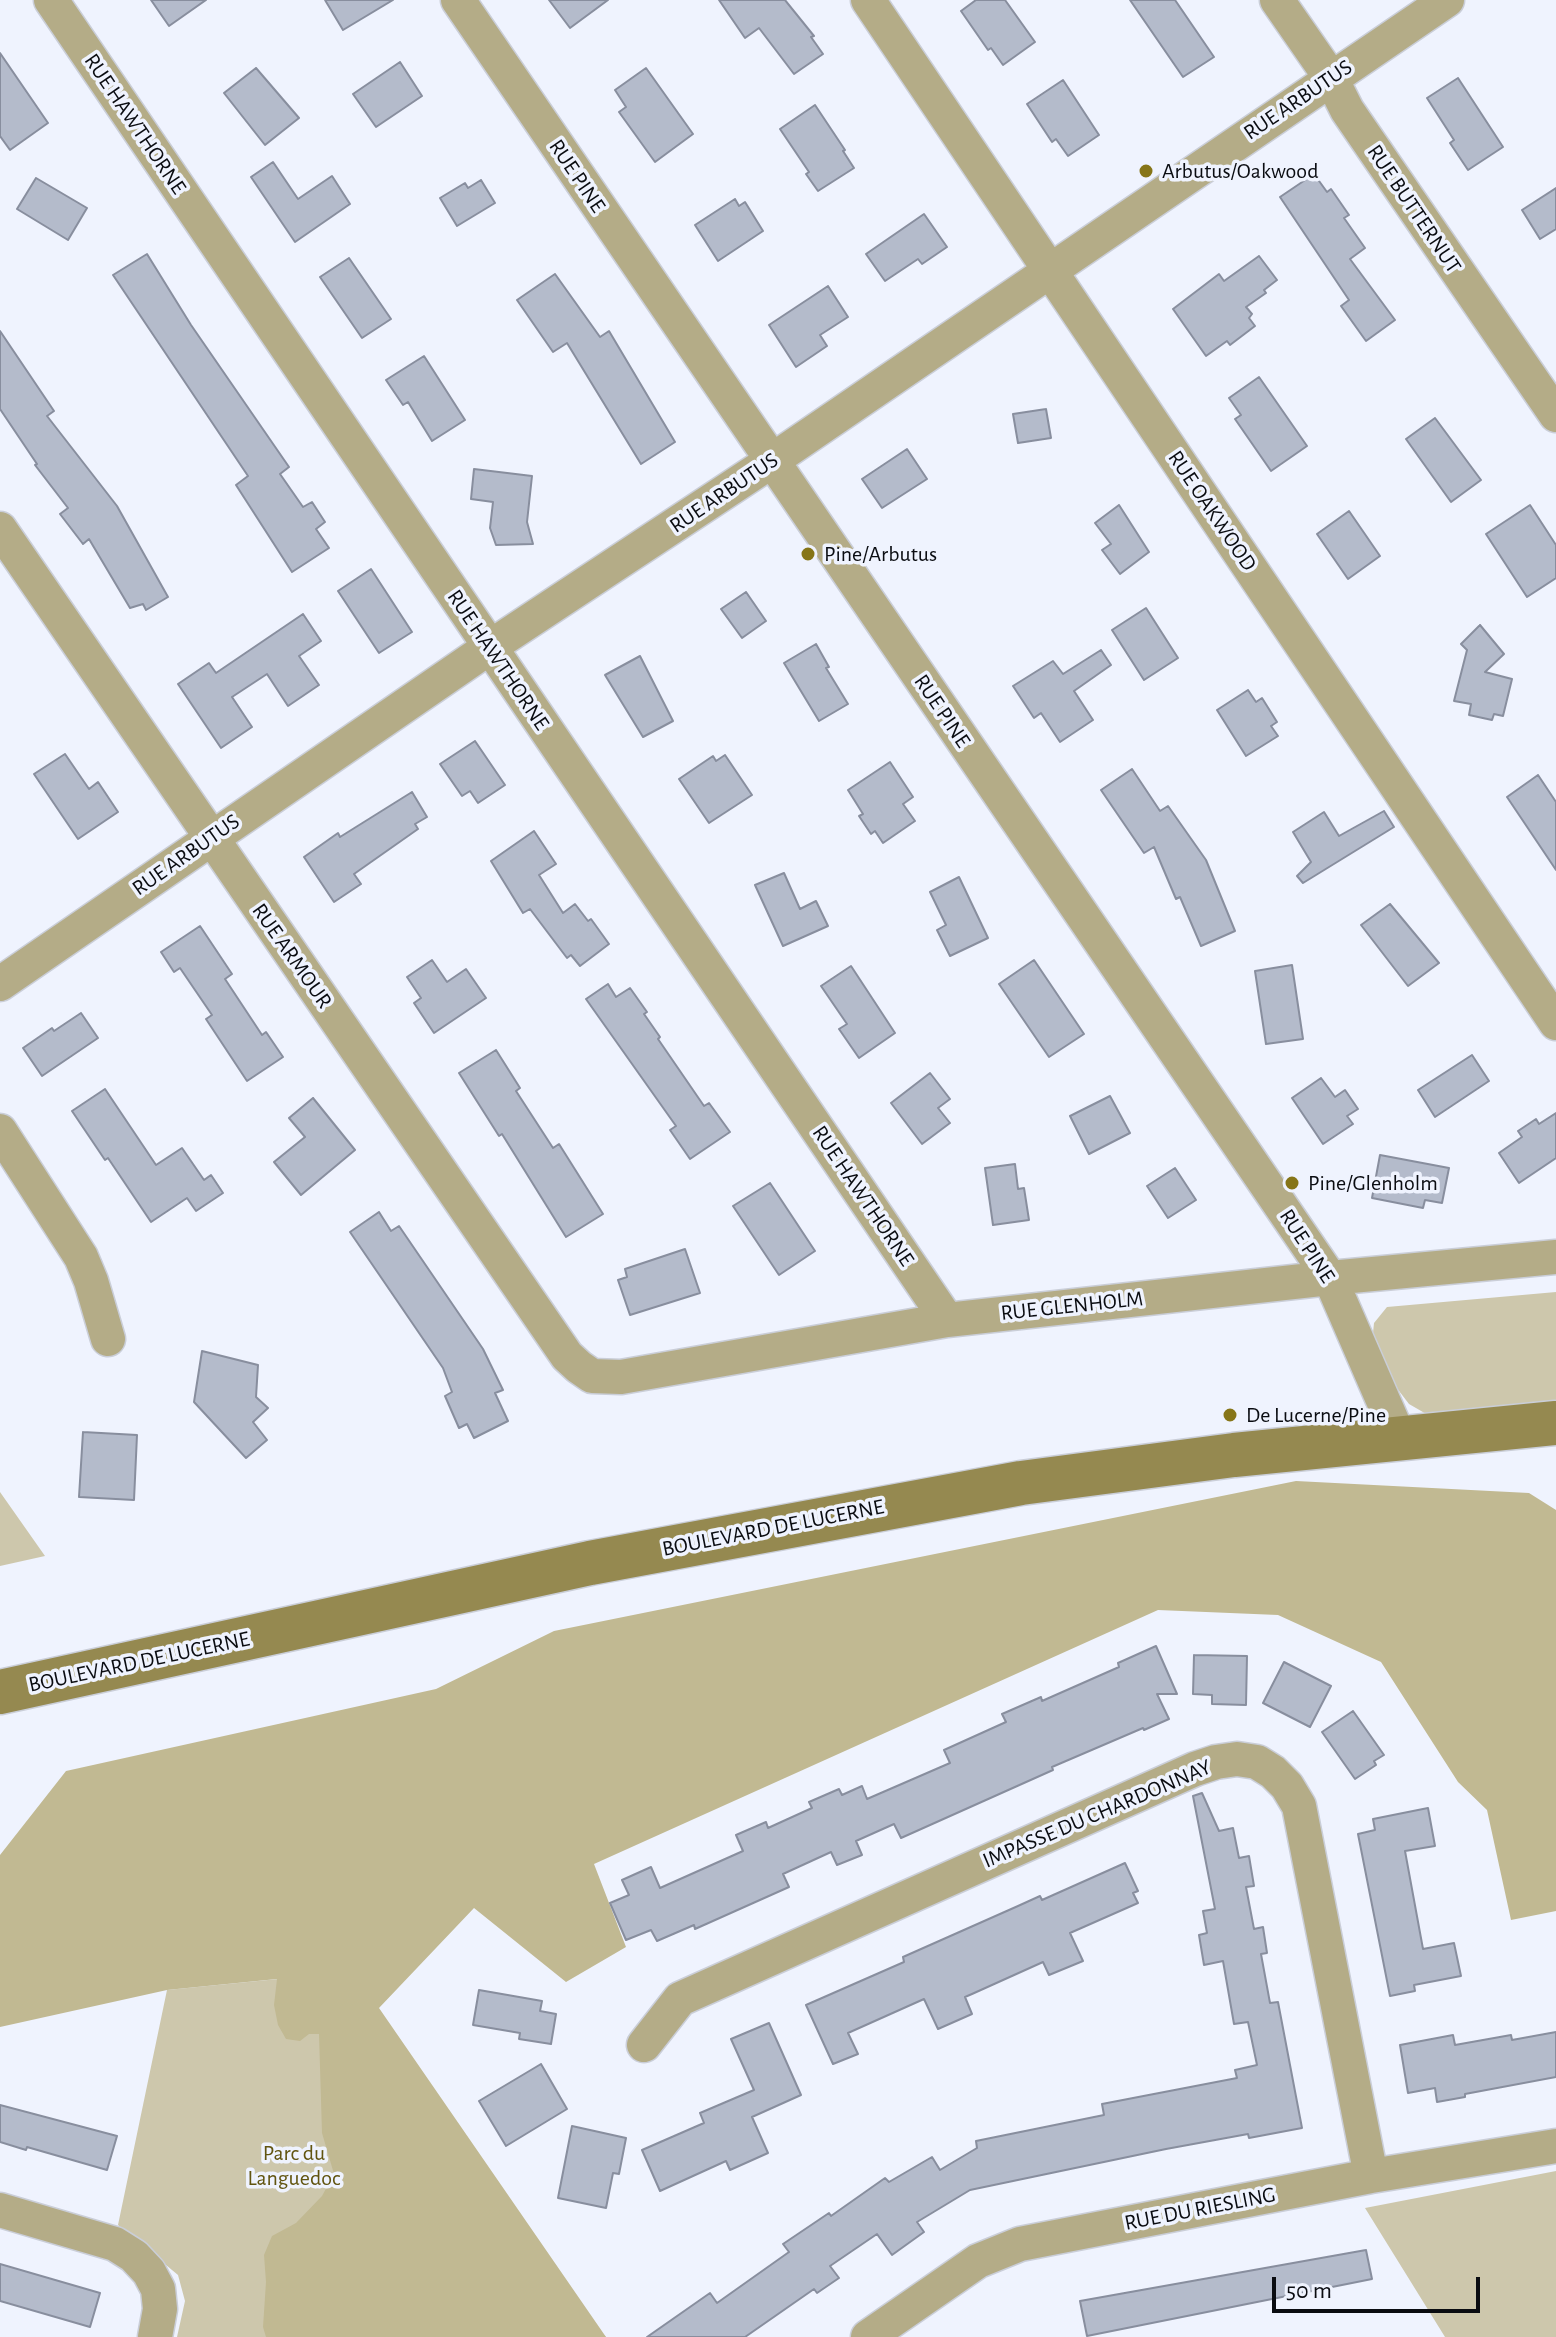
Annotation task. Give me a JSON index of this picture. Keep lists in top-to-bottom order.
{
  "streets": {
    "main road": ["BOULEVARD DE LUCERNE"],
    "street": [
      "RUE ARBUTUS",
      "RUE HAWTHORNE",
      "RUE PINE",
      "RUE BUTTERNUT",
      "RUE OAKWOOD",
      "RUE ARMOUR",
      "RUE GLENHOLM",
      "IMPASSE DU CHARDONNAY",
      "RUE DU RIESLING"
    ]
  },
  "crossings": [
    ["RUE ARBUTUS", "RUE HAWTHORNE"],
    ["RUE ARBUTUS", "RUE PINE"],
    ["RUE ARBUTUS", "RUE BUTTERNUT"],
    ["RUE ARBUTUS", "RUE OAKWOOD"],
    ["RUE ARBUTUS", "RUE ARMOUR"],
    ["RUE HAWTHORNE", "RUE GLENHOLM"],
    ["RUE PINE", "RUE GLENHOLM"],
    ["RUE PINE", "BOULEVARD DE LUCERNE"],
    ["RUE ARMOUR", "RUE GLENHOLM"],
    ["IMPASSE DU CHARDONNAY", "RUE DU RIESLING"]
  ],
  "parks": ["Parc du Languedoc"],
  "places": [
    "Arbutus/Oakwood",
    "Pine/Arbutus",
    "Pine/Glenholm",
    "De Lucerne/Pine"
  ],
  "scale_bar": "50 m"
}
